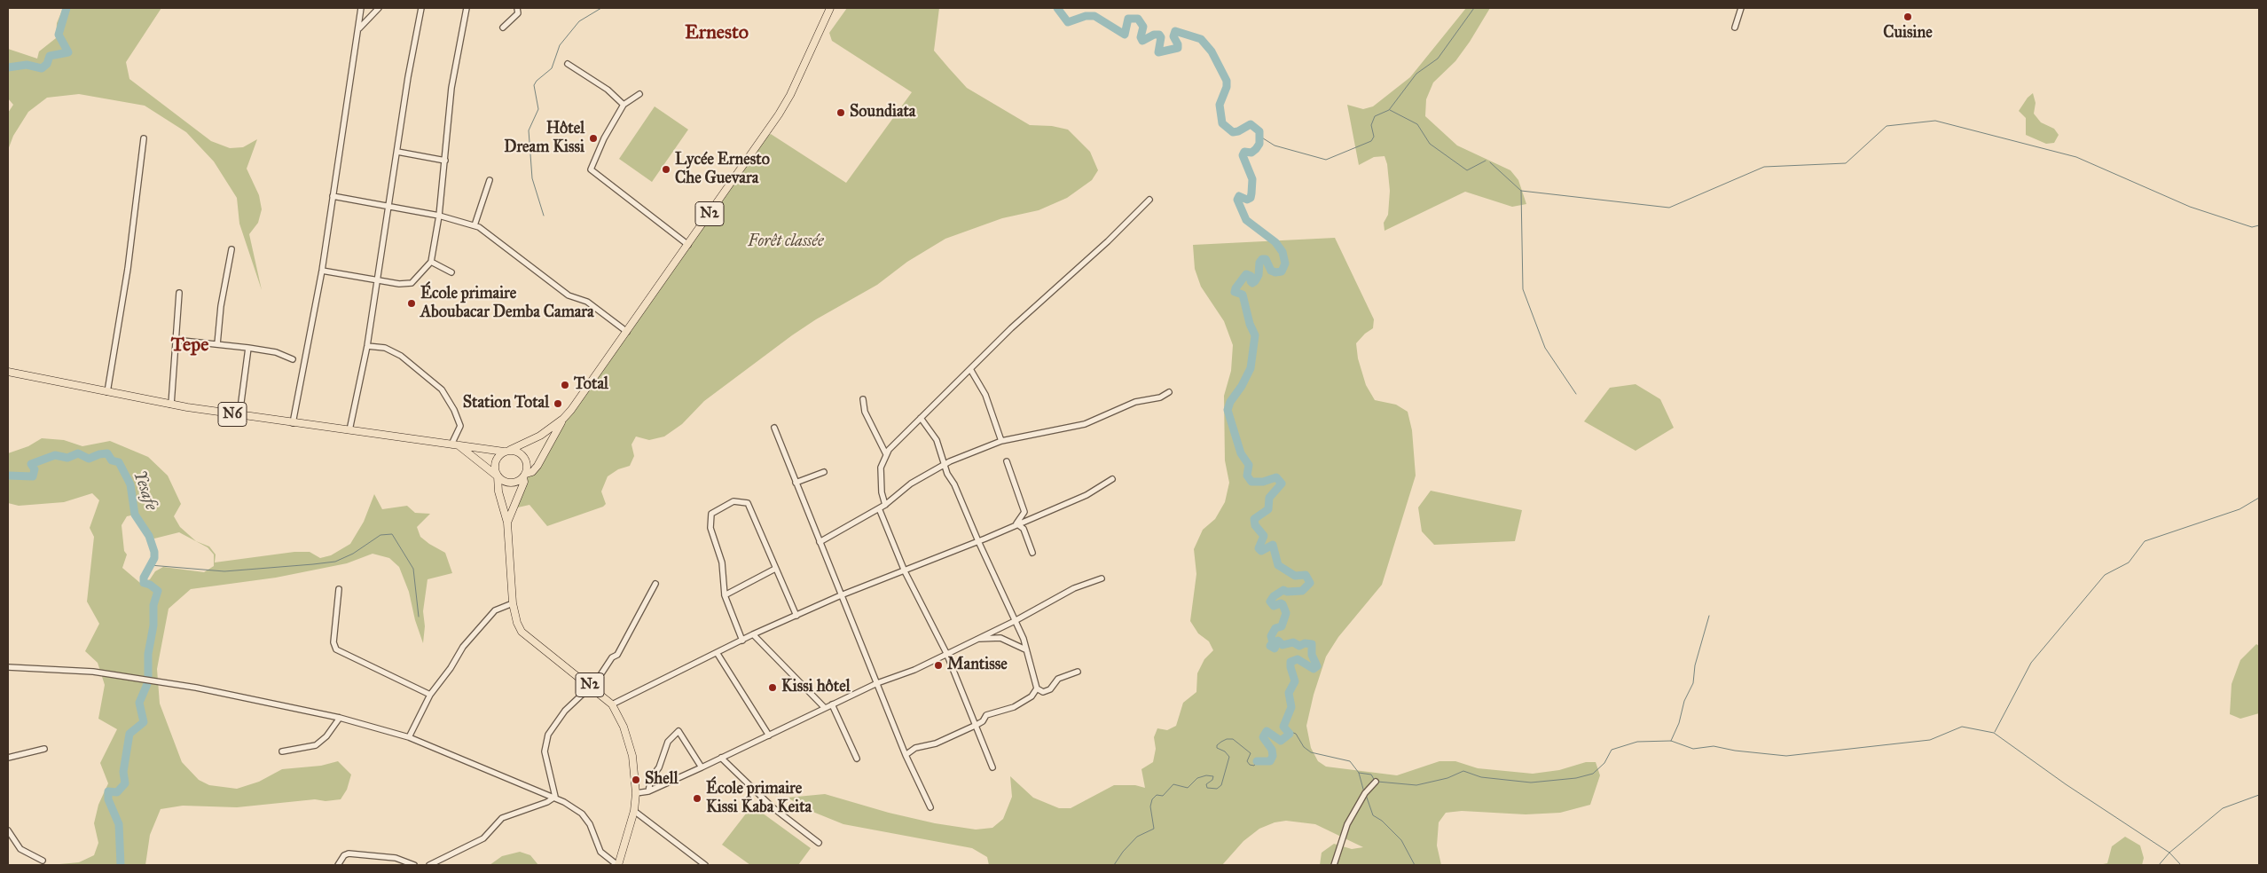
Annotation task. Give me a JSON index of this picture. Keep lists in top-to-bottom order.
{
  "streets": {
    "highway": ["N2", "N6"]
  },
  "crossings": [
    ["N2", "N6"]
  ],
  "districts": ["Ernesto", "Tepe"],
  "water": ["Yesafe"],
  "parks": ["Forêt classée"],
  "places": [
    "Cuisine",
    "Soundiata",
    "Hôtel Dream Kissi",
    "Lycée Ernesto Che Guevara",
    "École primaire Aboubacar Demba Camara",
    "Total",
    "Station Total",
    "Mantisse",
    "Kissi hôtel",
    "Shell",
    "École primaire Kissi Kaba Keita"
  ]
}
